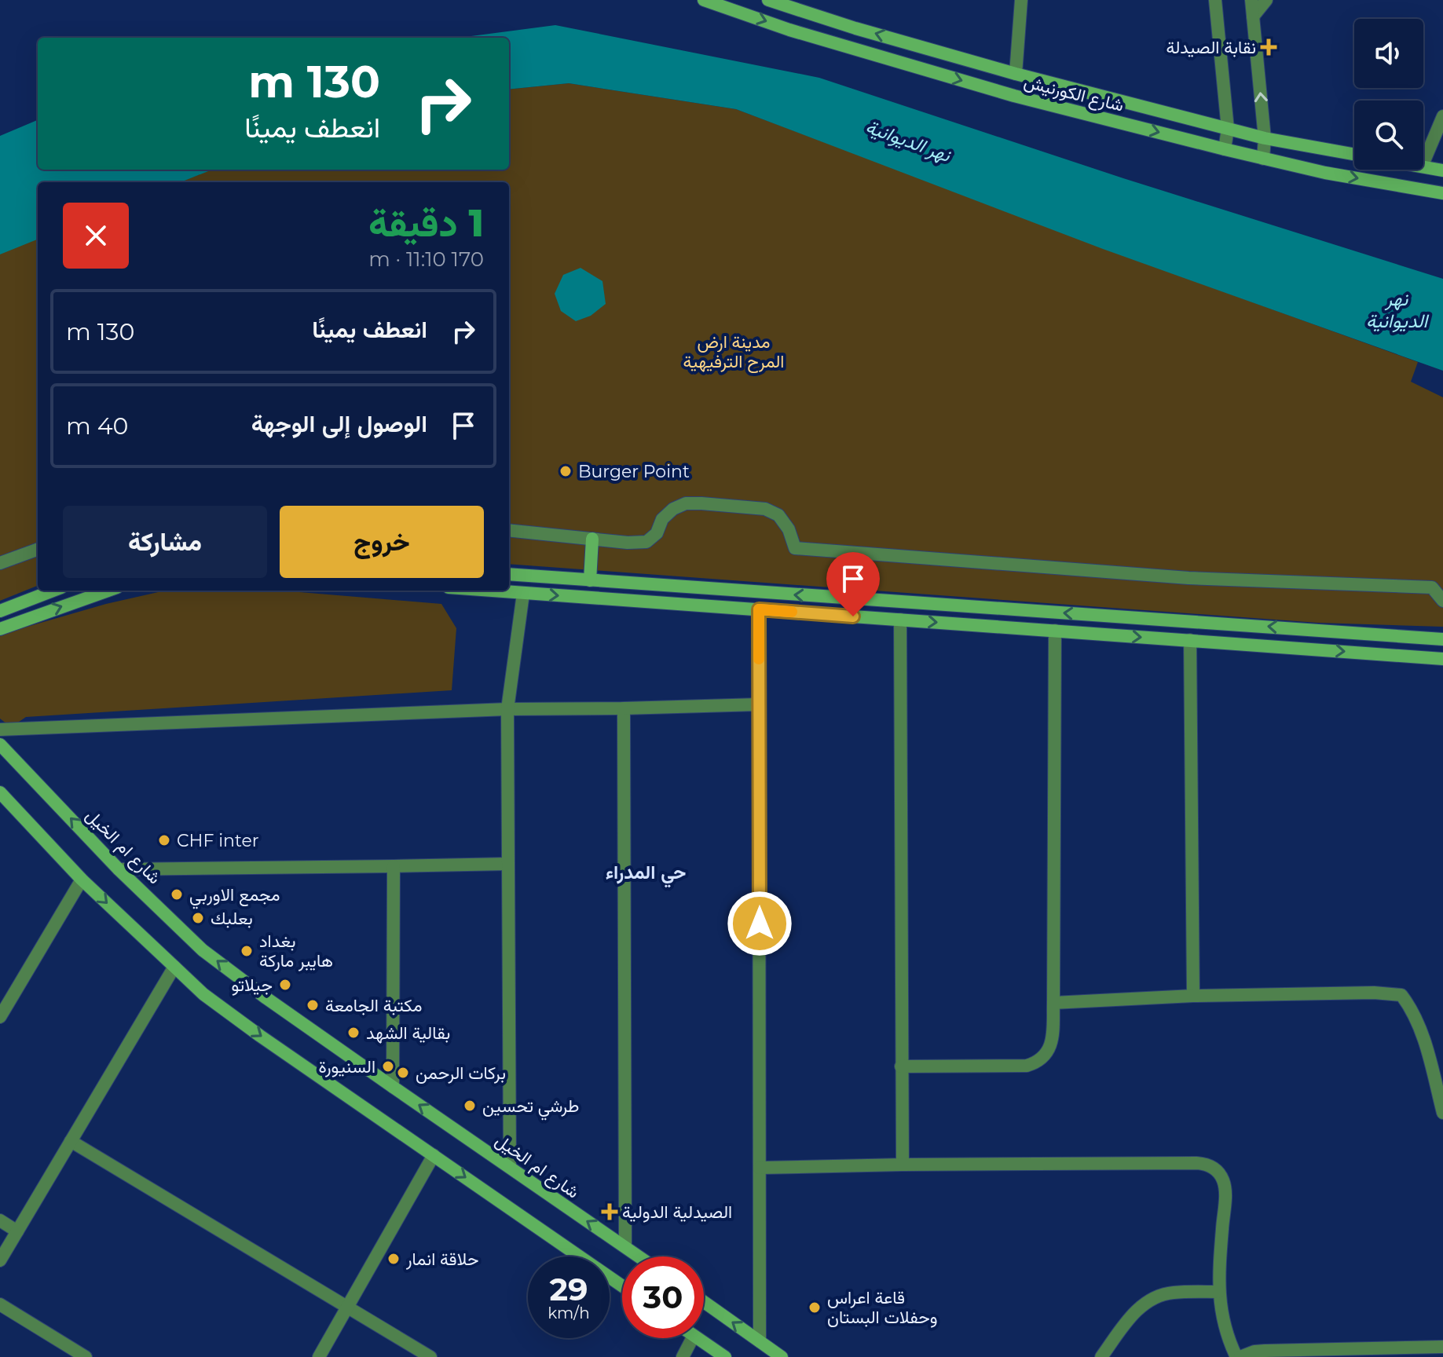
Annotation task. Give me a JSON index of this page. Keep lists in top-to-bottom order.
{
  "streets": {
    "main road": ["شارع الكورنيش", "شارع ام الخيل"]
  },
  "districts": ["حي المدراء"],
  "water": ["نهر الديوانية"],
  "parks": ["مدينة ارض المرح الترفيهية"],
  "places": {
    "health": ["نقابة الصيدلة", "الصيدلية الدولية"],
    "other": [
      "Burger Point",
      "CHF inter",
      "مجمع الاوربي",
      "بعلبك",
      "بغداد هايبر ماركة",
      "جيلاتو",
      "مكتبة الجامعة",
      "بقالية الشهد",
      "السنيورة",
      "بركات الرحمن",
      "طرشي تحسين",
      "حلاقة انمار",
      "قاعة اعراس وحفلات البستان"
    ]
  },
  "page": {
    "turn": ["130 m", "انعطف يمينًا"],
    "heading": ["1 دقيقة", "170 m · 11:10"],
    "list": [
      {
        "name": "انعطف يمينًا",
        "value": "130 m"
      },
      {
        "name": "الوصول إلى الوجهة",
        "value": "40 m"
      }
    ],
    "buttons": ["خروج", "مشاركة"],
    "speed": "29 km/h",
    "limit": "30"
  }
}
